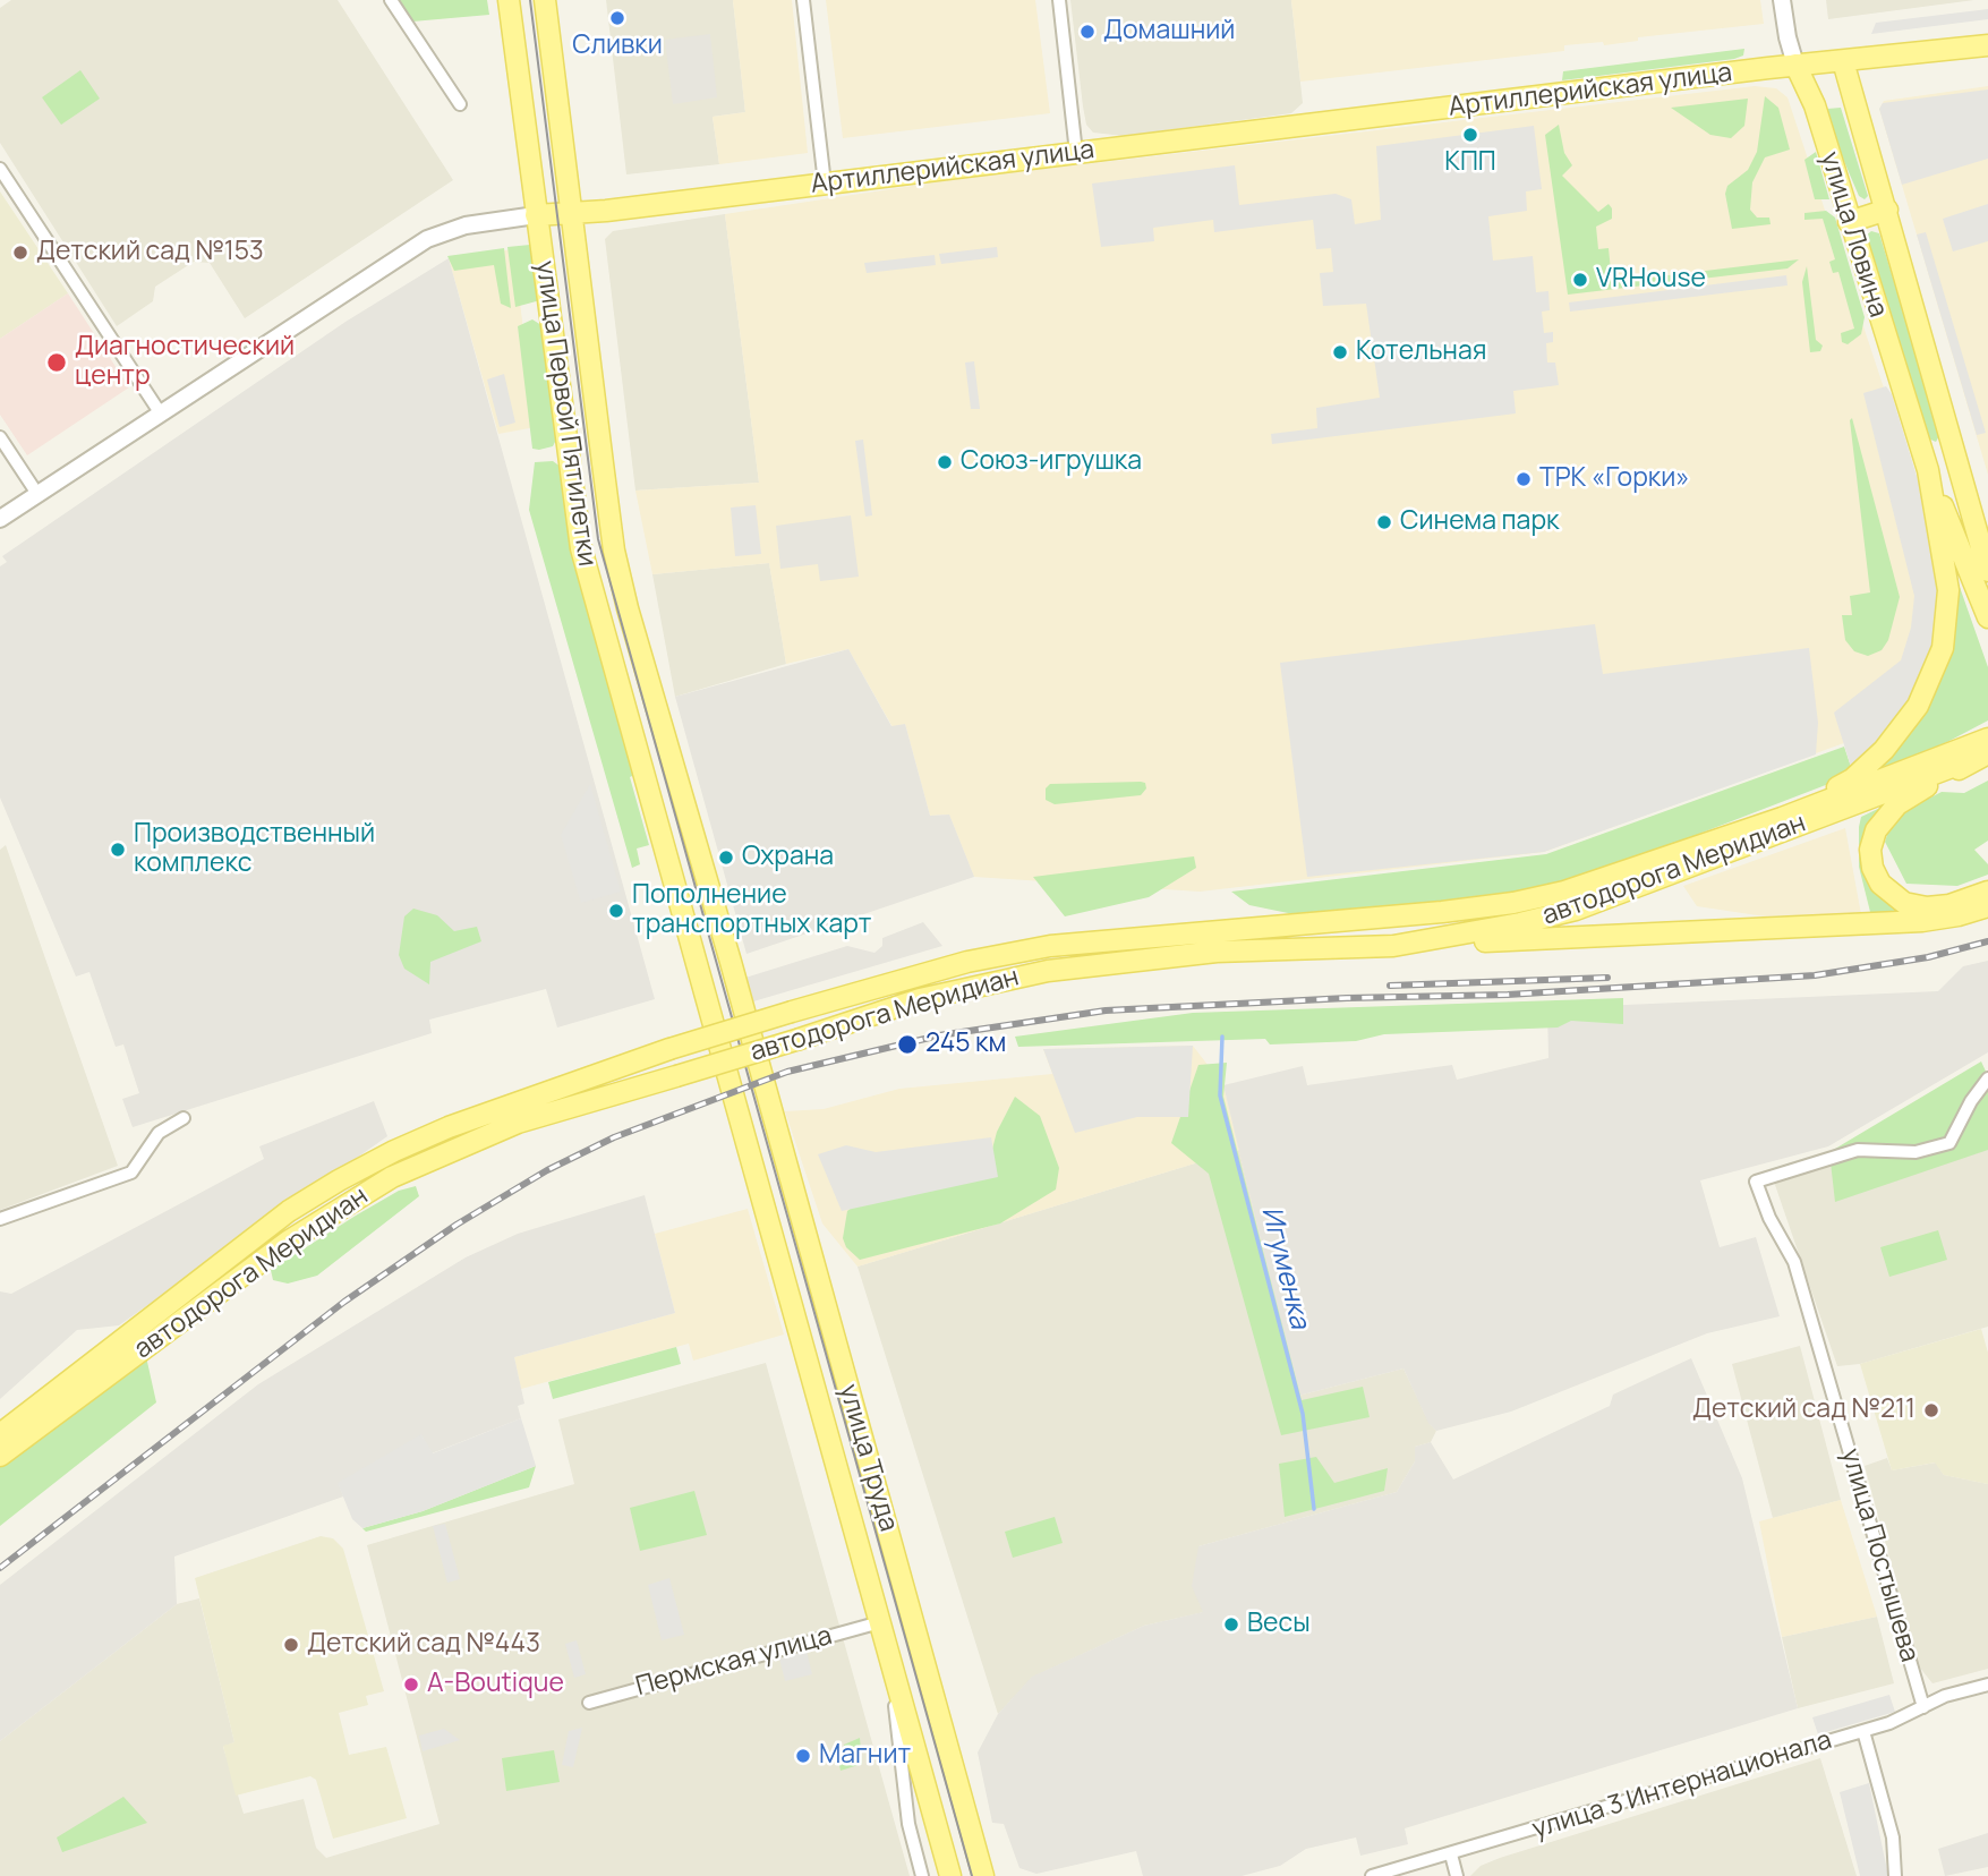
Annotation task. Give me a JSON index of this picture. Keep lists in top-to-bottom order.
{
  "streets": {
    "main road": [
      "Артиллерийская улица",
      "улица Ловина",
      "улица Первой Пятилетки",
      "автодорога Меридиан",
      "улица Труда"
    ],
    "street": ["улица Постышева", "Пермская улица", "улица 3 Интернационала"]
  },
  "crossings": [
    ["Артиллерийская улица", "улица Ловина"],
    ["Артиллерийская улица", "улица Первой Пятилетки"],
    ["улица Первой Пятилетки", "улица Труда"],
    ["улица Труда", "Пермская улица"],
    ["улица Постышева", "улица 3 Интернационала"]
  ],
  "water": ["Игуменка"],
  "places": [
    "Сливки",
    "Домашний",
    "КПП",
    "Детский сад №153",
    "VRHouse",
    "Котельная",
    "Диагностический центр",
    "Союз-игрушка",
    "ТРК «Горки»",
    "Синема парк",
    "Производственный комплекс",
    "Охрана",
    "Пополнение транспортных карт",
    "245 км",
    "Детский сад №211",
    "Весы",
    "Детский сад №443",
    "A-Boutique",
    "Магнит"
  ]
}
